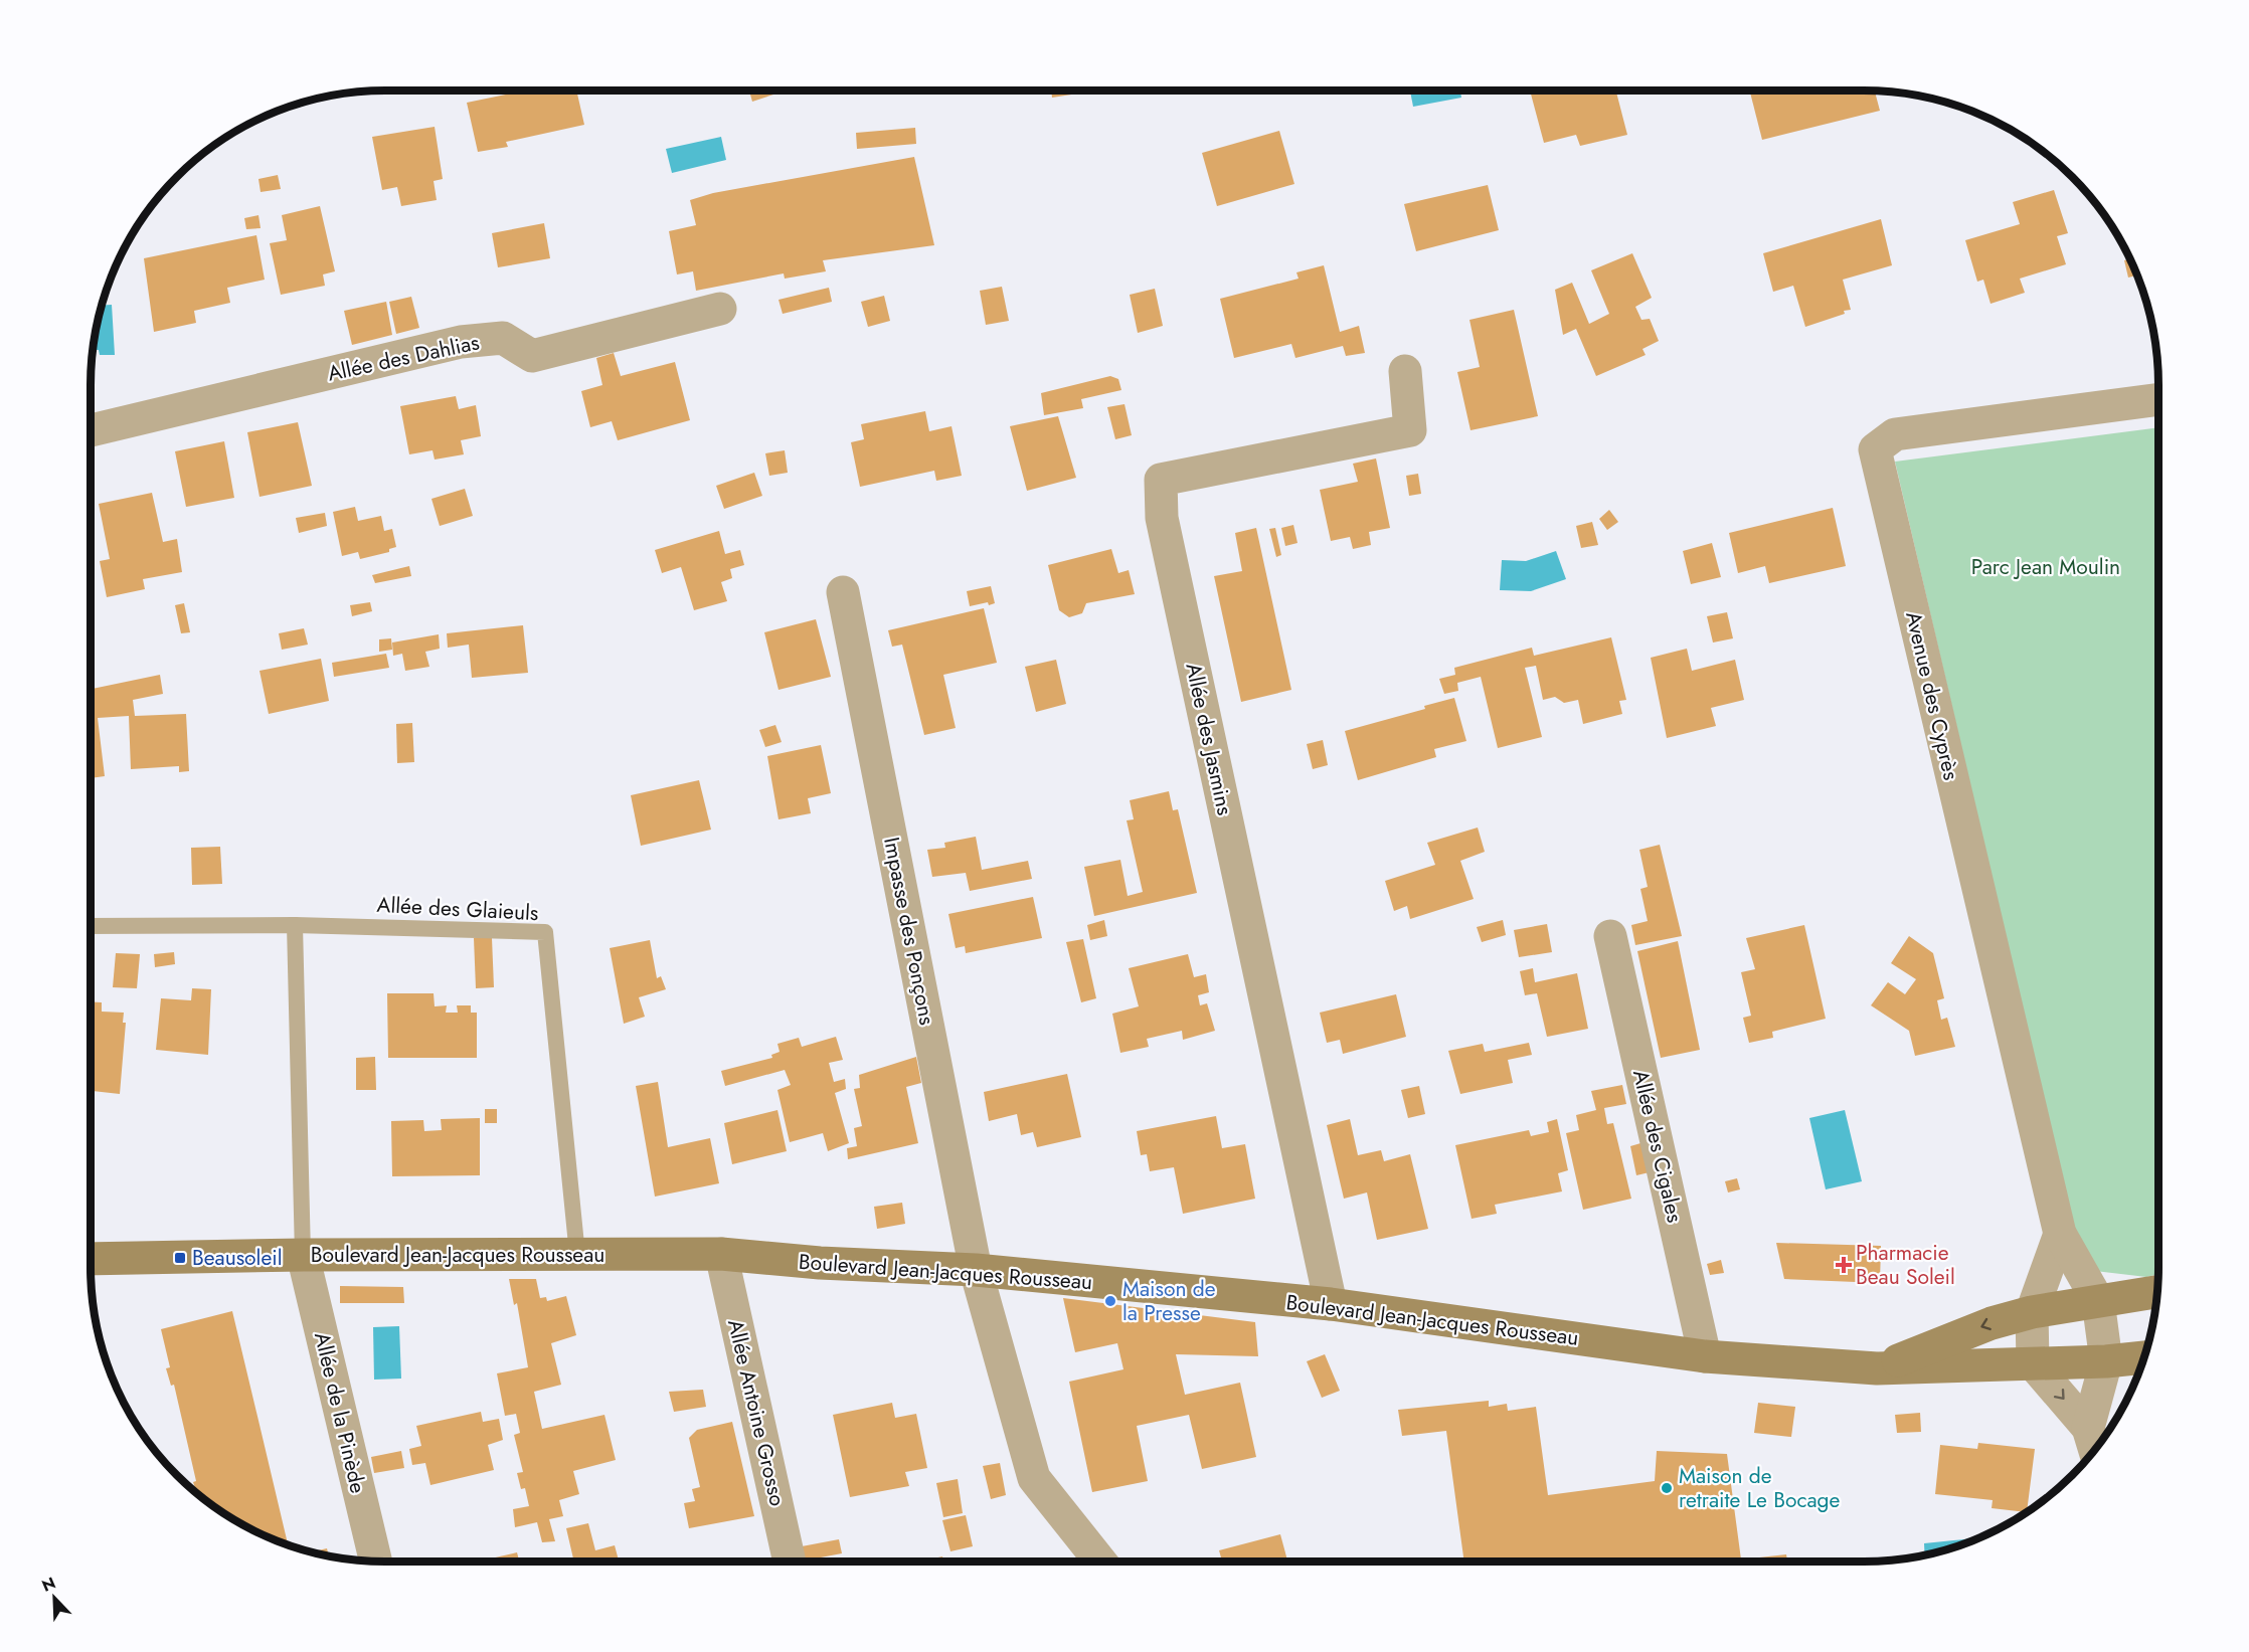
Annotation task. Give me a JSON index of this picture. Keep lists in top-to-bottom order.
{
  "streets": {
    "street": [
      "Allée des Dahlias",
      "Avenue des Cyprès",
      "Allée des Jasmins",
      "Impasse des Ponçons",
      "Allée des Cigales",
      "Boulevard Jean-Jacques Rousseau",
      "Allée de la Pinède",
      "Allée Antoine Grosso"
    ],
    "lane": ["Allée des Glaieuls"]
  },
  "crossings": [
    ["Avenue des Cyprès", "Boulevard Jean-Jacques Rousseau"],
    ["Allée des Jasmins", "Boulevard Jean-Jacques Rousseau"],
    ["Allée des Glaieuls", "Boulevard Jean-Jacques Rousseau"],
    ["Impasse des Ponçons", "Boulevard Jean-Jacques Rousseau"],
    ["Allée des Cigales", "Boulevard Jean-Jacques Rousseau"],
    ["Boulevard Jean-Jacques Rousseau", "Allée de la Pinède"],
    ["Boulevard Jean-Jacques Rousseau", "Allée Antoine Grosso"]
  ],
  "parks": ["Parc Jean Moulin"],
  "places": {
    "transit": ["Beausoleil"],
    "health": ["Pharmacie Beau Soleil"],
    "other": ["Maison de la Presse", "Maison de retraite Le Bocage"]
  },
  "north": "top left"
}
